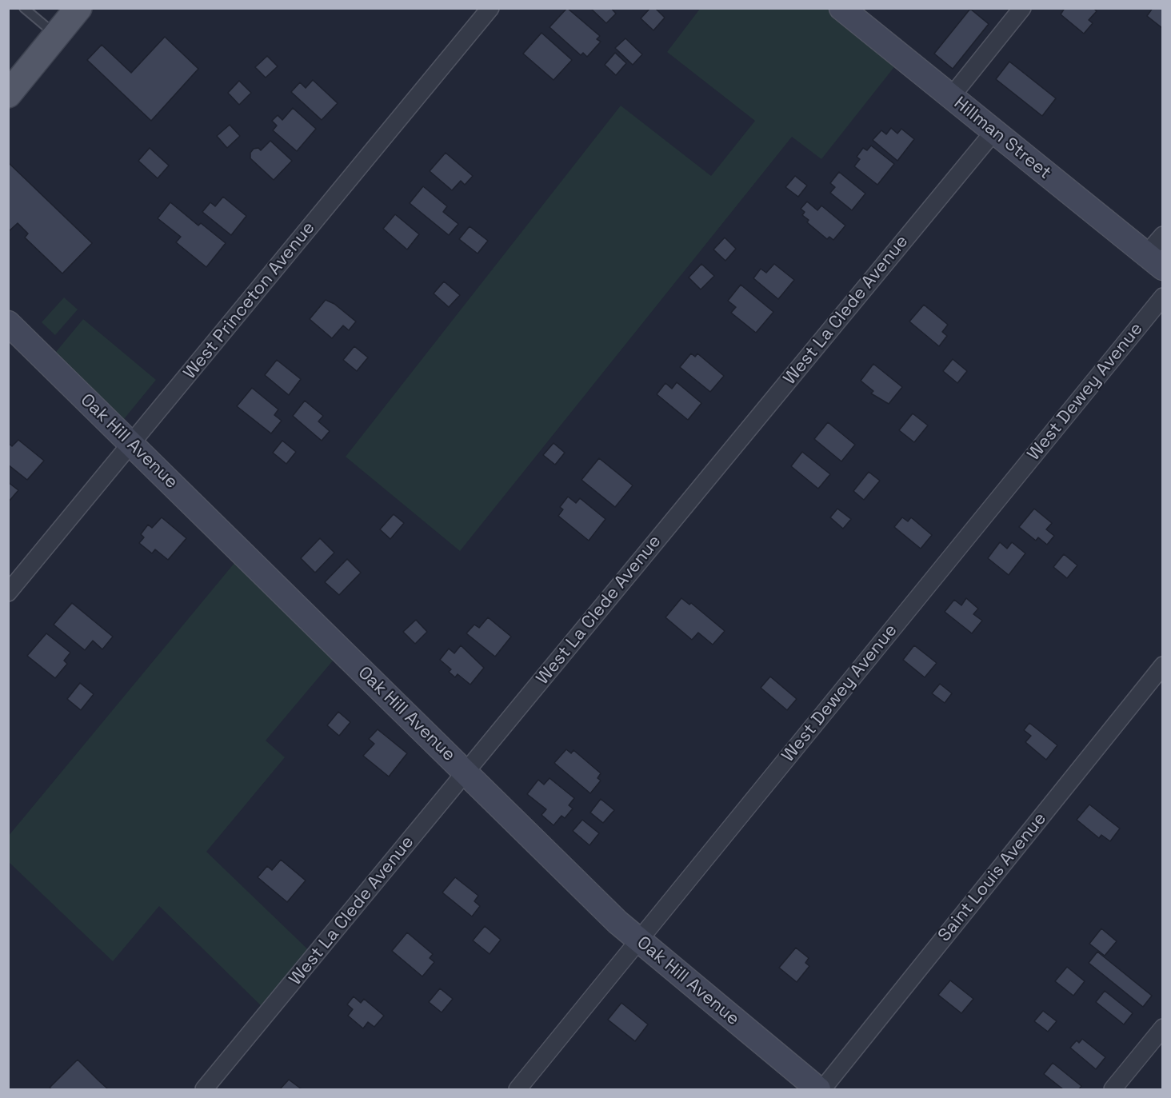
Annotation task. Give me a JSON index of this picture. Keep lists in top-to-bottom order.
{
  "streets": {
    "street": [
      "Hillman Street",
      "West Princeton Avenue",
      "West La Clede Avenue",
      "West Dewey Avenue",
      "Oak Hill Avenue",
      "Saint Louis Avenue"
    ]
  },
  "crossings": [
    ["Hillman Street", "West La Clede Avenue"],
    ["West Princeton Avenue", "Oak Hill Avenue"],
    ["West La Clede Avenue", "Oak Hill Avenue"],
    ["West Dewey Avenue", "Oak Hill Avenue"]
  ]
}
